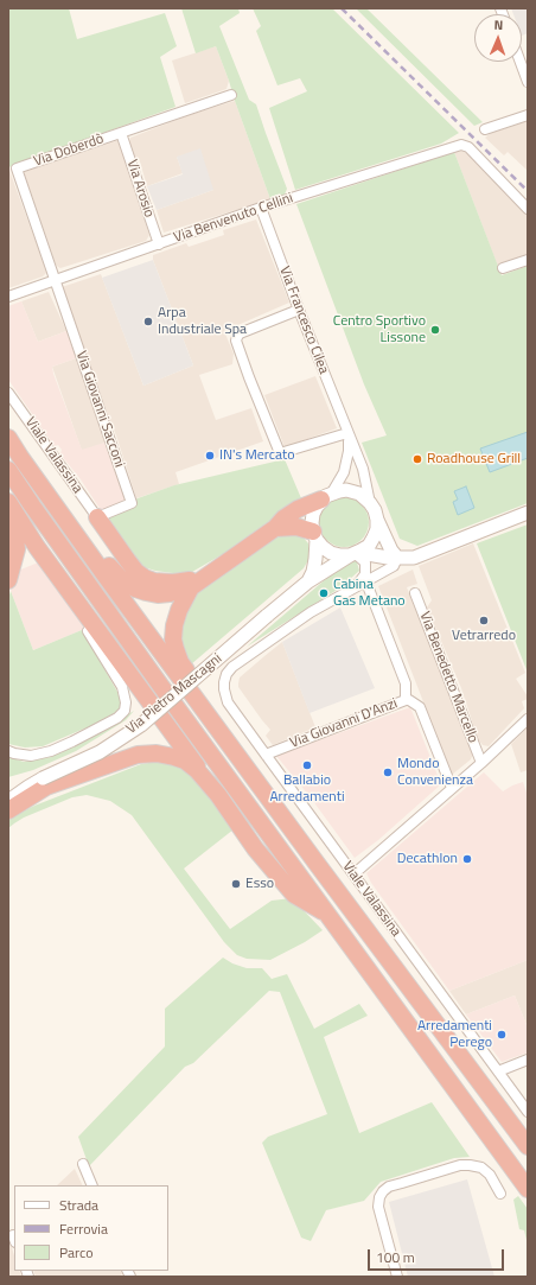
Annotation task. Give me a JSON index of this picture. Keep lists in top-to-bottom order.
{
  "streets": {
    "main road": ["Via Pietro Mascagni"],
    "street": [
      "Via Doberdò",
      "Via Arosio",
      "Via Benvenuto Cellini",
      "Via Francesco Cilea",
      "Via Giovanni Sacconi",
      "Viale Valassina",
      "Via Benedetto Marcello",
      "Via Giovanni D'Anzi"
    ]
  },
  "crossings": [
    ["Via Doberdò", "Via Arosio"],
    ["Via Doberdò", "Via Benvenuto Cellini"],
    ["Via Doberdò", "Via Giovanni Sacconi"],
    ["Via Arosio", "Via Benvenuto Cellini"],
    ["Via Benvenuto Cellini", "Via Francesco Cilea"],
    ["Via Benvenuto Cellini", "Via Giovanni Sacconi"],
    ["Via Francesco Cilea", "Via Pietro Mascagni"],
    ["Via Giovanni Sacconi", "Viale Valassina"],
    ["Viale Valassina", "Via Pietro Mascagni"],
    ["Viale Valassina", "Via Giovanni D'Anzi"],
    ["Via Pietro Mascagni", "Via Giovanni D'Anzi"]
  ],
  "places": [
    "Arpa Industriale Spa",
    "Centro Sportivo Lissone",
    "IN's Mercato",
    "Roadhouse Grill",
    "Cabina Gas Metano",
    "Vetrarredo",
    "Ballabio Arredamenti",
    "Mondo Convenienza",
    "Decathlon",
    "Esso",
    "Arredamenti Perego"
  ],
  "legend": ["Strada", "Ferrovia", "Parco"],
  "scale_bar": "100 m",
  "north": "top"
}
